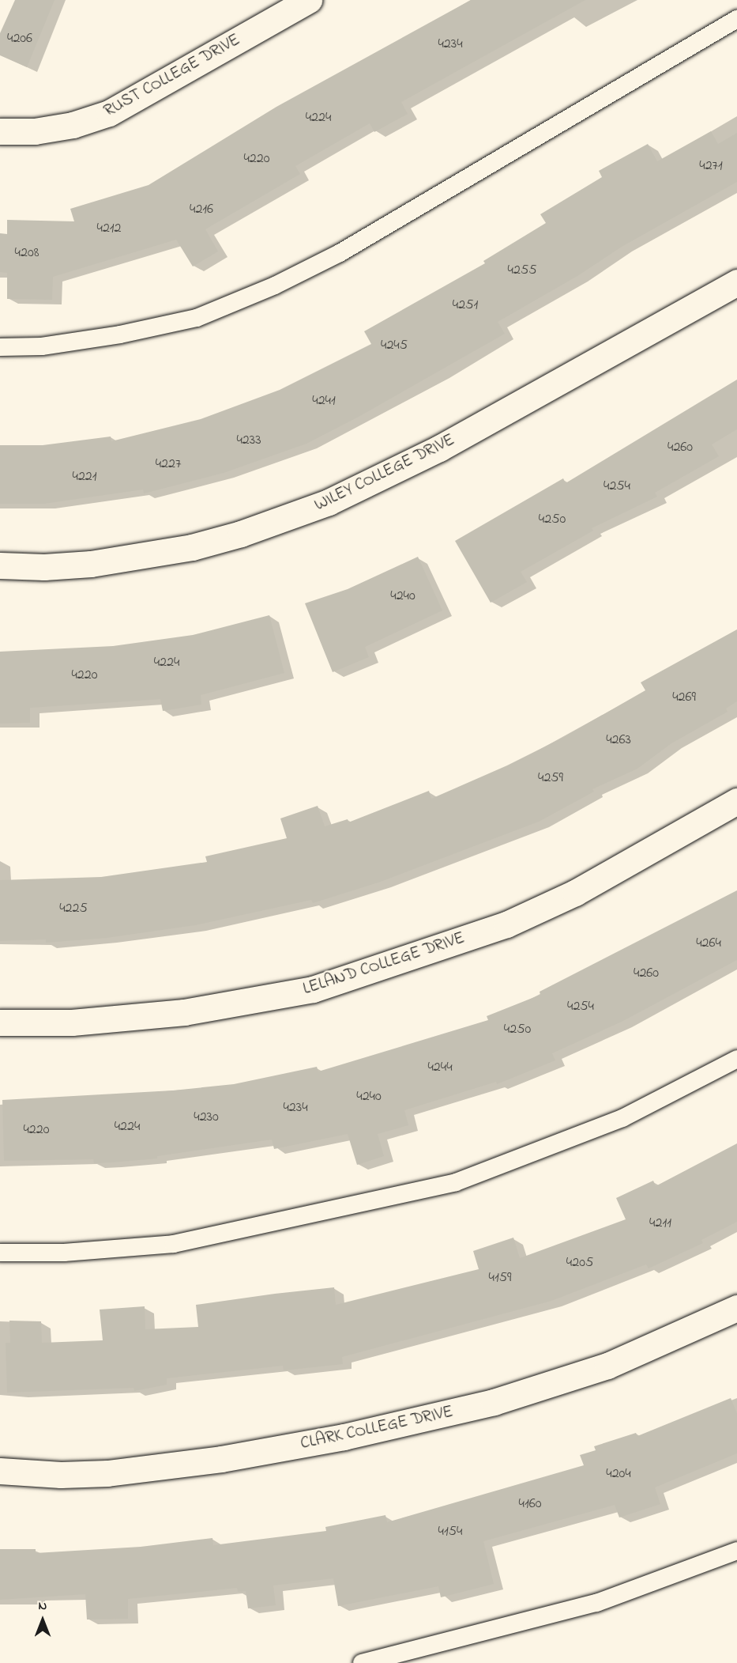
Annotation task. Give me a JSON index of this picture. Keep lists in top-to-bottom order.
{
  "streets": {
    "street": [
      "RUST COLLEGE DRIVE",
      "WILEY COLLEGE DRIVE",
      "LELAND COLLEGE DRIVE",
      "CLARK COLLEGE DRIVE"
    ]
  },
  "house_numbers": [
    "4206",
    "4234",
    "4224",
    "4220",
    "4271",
    "4216",
    "4212",
    "4208",
    "4255",
    "4251",
    "4245",
    "4241",
    "4233",
    "4260",
    "4227",
    "4221",
    "4254",
    "4250",
    "4240",
    "4224",
    "4220",
    "4269",
    "4263",
    "4259",
    "4225",
    "4264",
    "4260",
    "4254",
    "4250",
    "4244",
    "4240",
    "4234",
    "4230",
    "4224",
    "4220",
    "4211",
    "4205",
    "4159",
    "4204",
    "4160",
    "4154"
  ],
  "north": "top"
}
